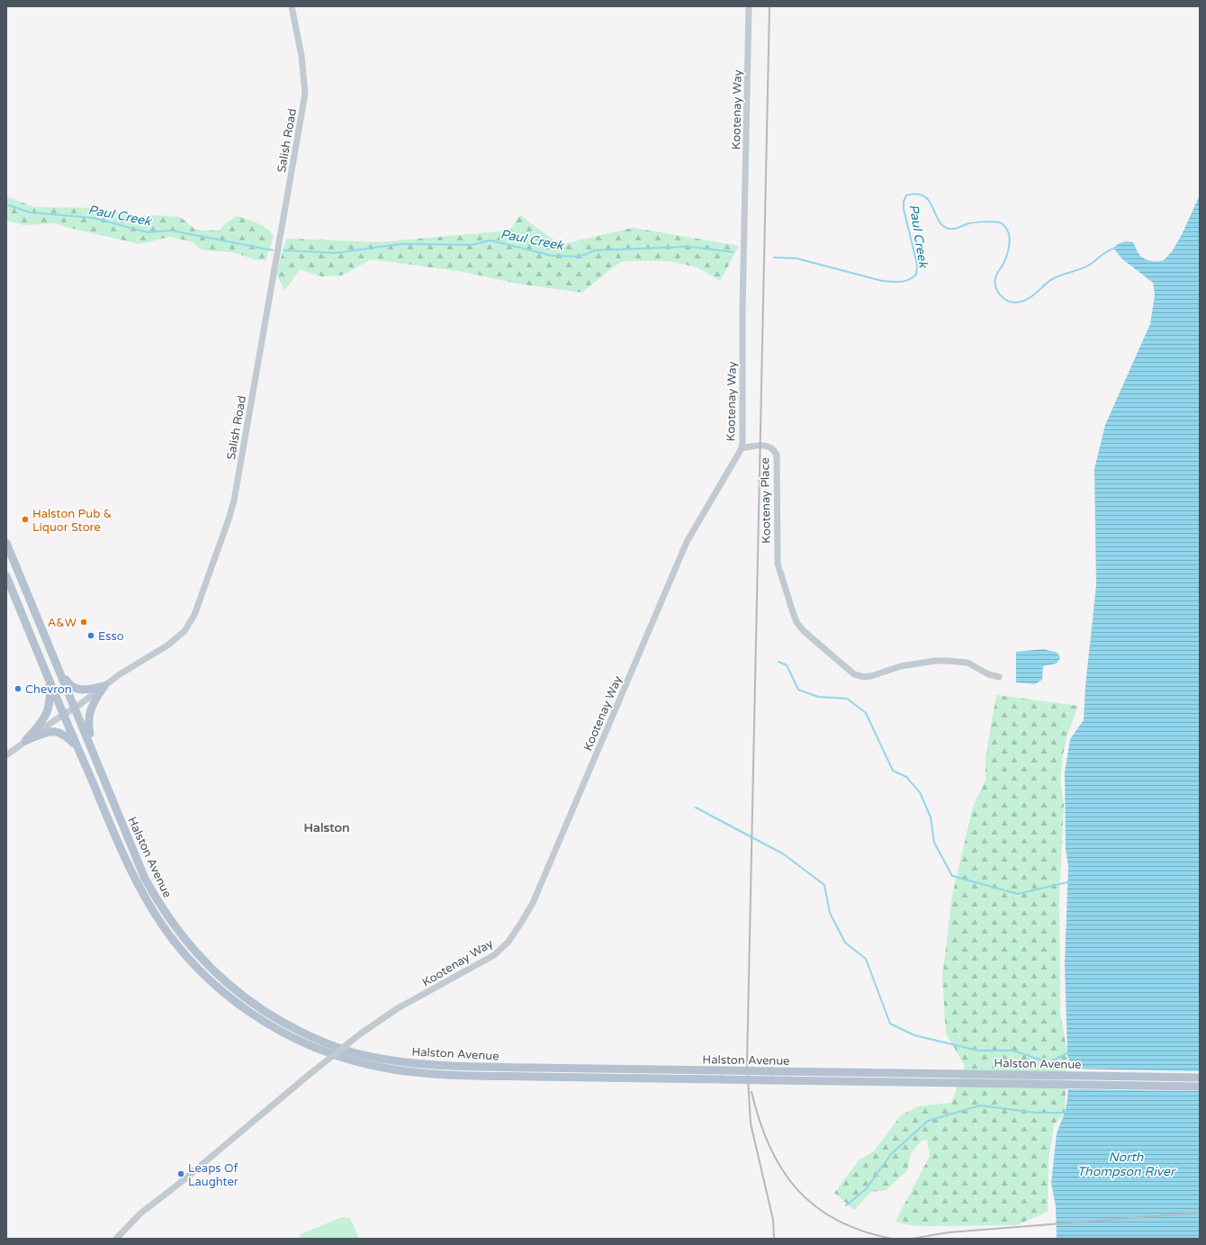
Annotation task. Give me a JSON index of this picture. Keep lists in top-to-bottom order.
{
  "streets": {
    "main road": ["Halston Avenue"],
    "street": ["Kootenay Way", "Salish Road", "Kootenay Place"]
  },
  "crossings": [
    ["Kootenay Way", "Kootenay Place"],
    ["Salish Road", "Halston Avenue"]
  ],
  "districts": ["Halston"],
  "water": ["Paul Creek", "North Thompson River"],
  "places": [
    "Halston Pub & Liquor Store",
    "A&W",
    "Esso",
    "Chevron",
    "Leaps Of Laughter"
  ]
}
